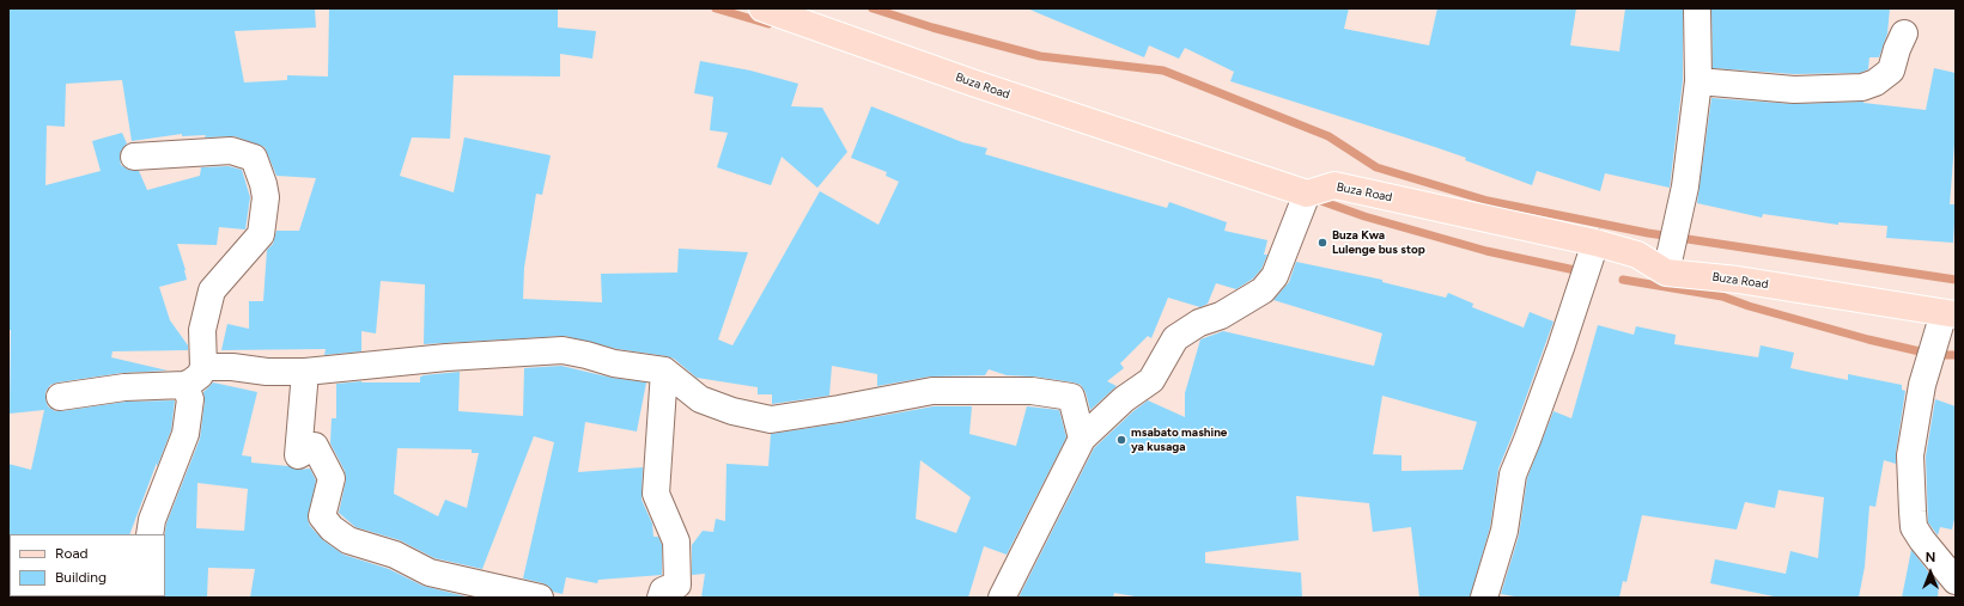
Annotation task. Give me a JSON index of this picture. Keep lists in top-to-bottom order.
{
  "streets": {
    "main road": ["Buza Road"]
  },
  "places": ["Buza Kwa Lulenge bus stop", "msabato mashine ya kusaga"],
  "legend": ["Road", "Building"],
  "north": "top"
}
